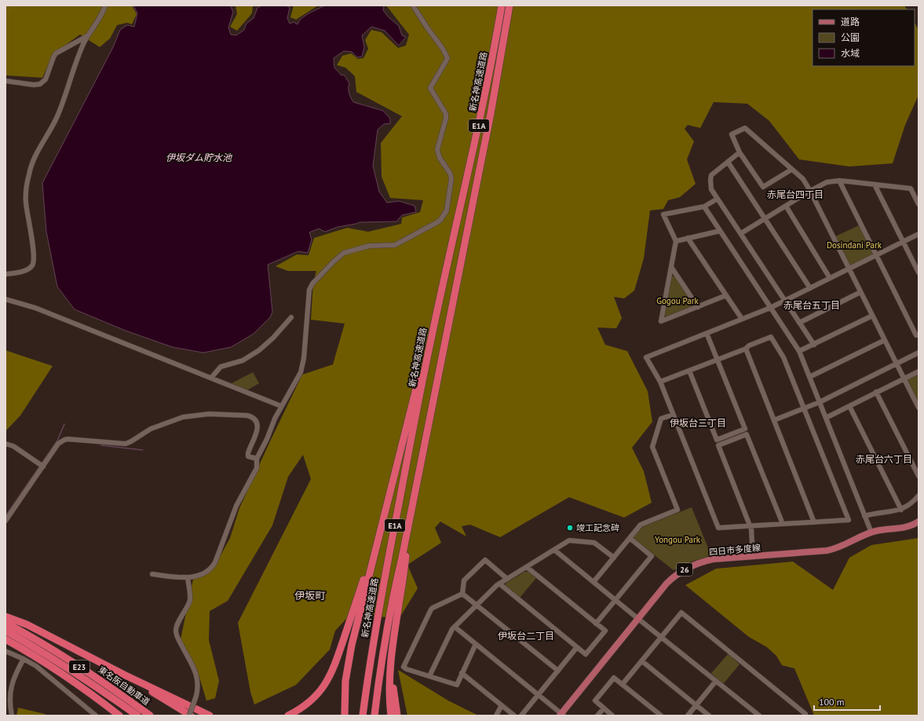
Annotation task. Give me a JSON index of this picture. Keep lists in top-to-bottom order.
{
  "streets": {
    "highway": [
      "新名神高速道路",
      "E1A",
      "E23",
      "東名阪自動車道"
    ],
    "main road": ["四日市多度線", "26"]
  },
  "districts": [
    "赤尾台四丁目",
    "赤尾台五丁目",
    "伊坂台三丁目",
    "赤尾台六丁目",
    "伊坂町",
    "伊坂台二丁目"
  ],
  "water": ["伊坂ダム貯水池"],
  "parks": ["Dosindani Park", "Gogou Park", "Yongou Park"],
  "places": ["竣工記念碑"],
  "legend": ["道路", "公園", "水域"],
  "scale_bar": "100 m"
}
